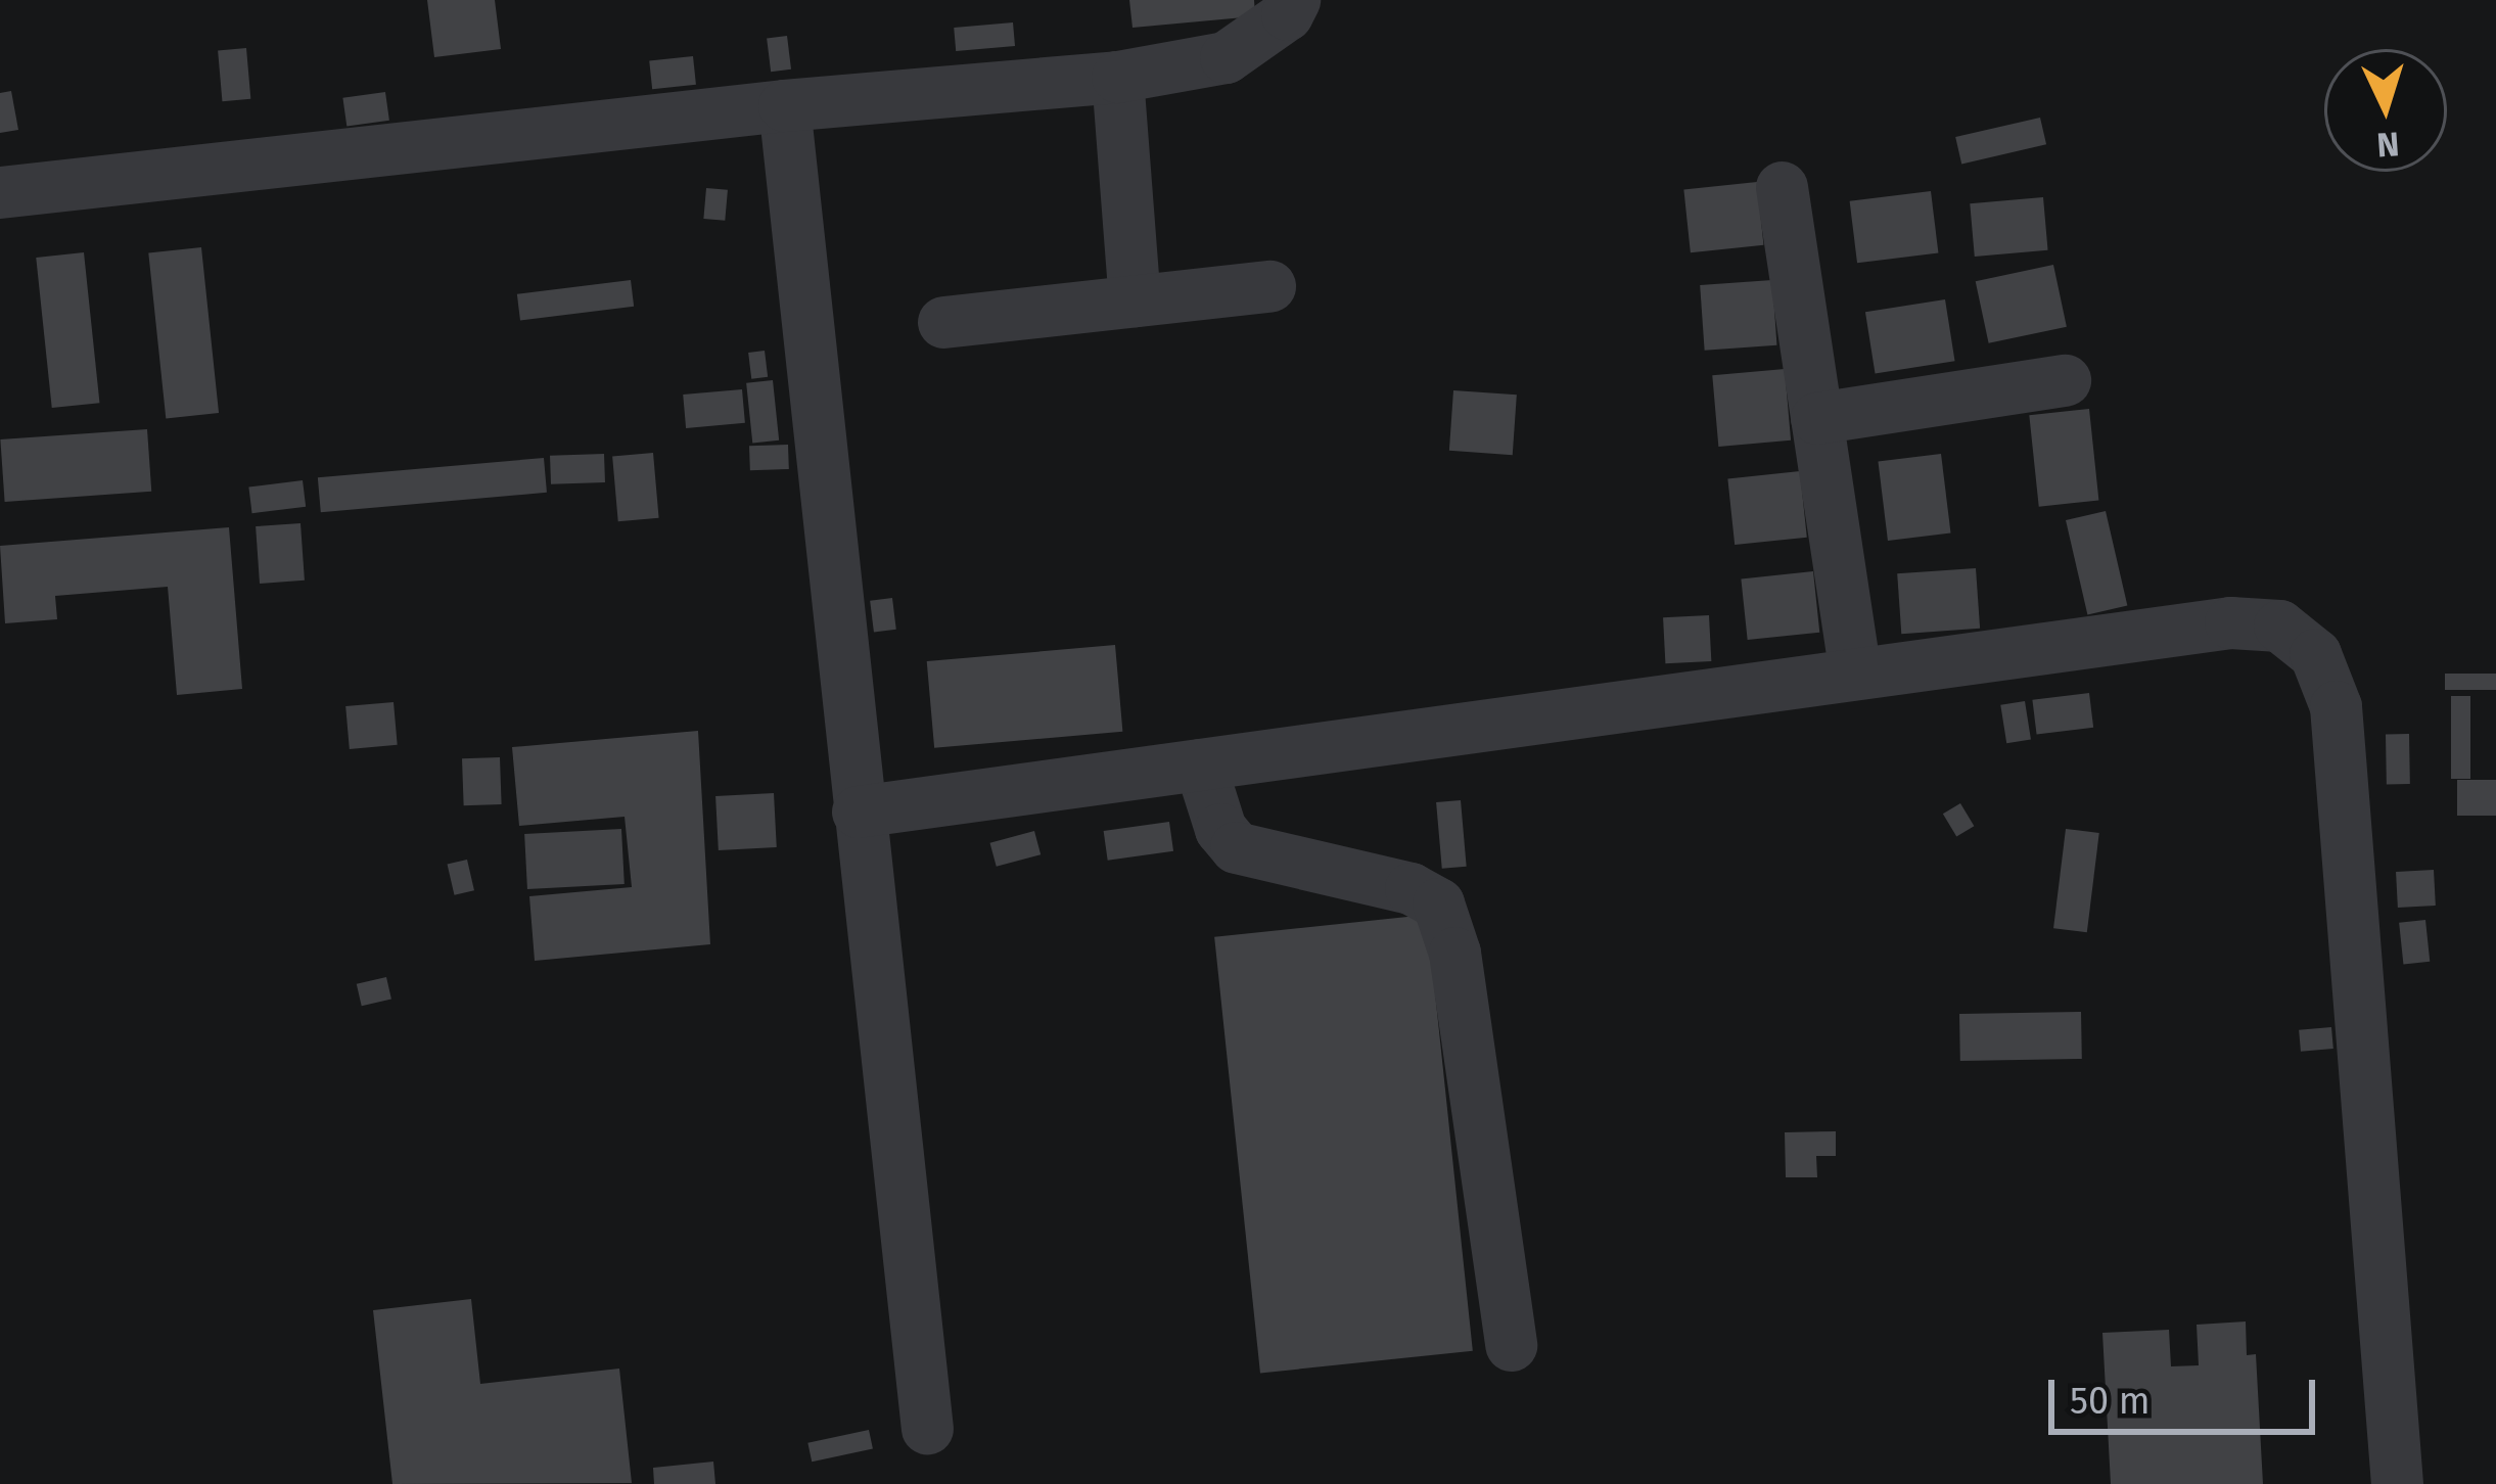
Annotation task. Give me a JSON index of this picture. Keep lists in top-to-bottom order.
{
  "scale_bar": "50 m",
  "north": "bottom"
}
